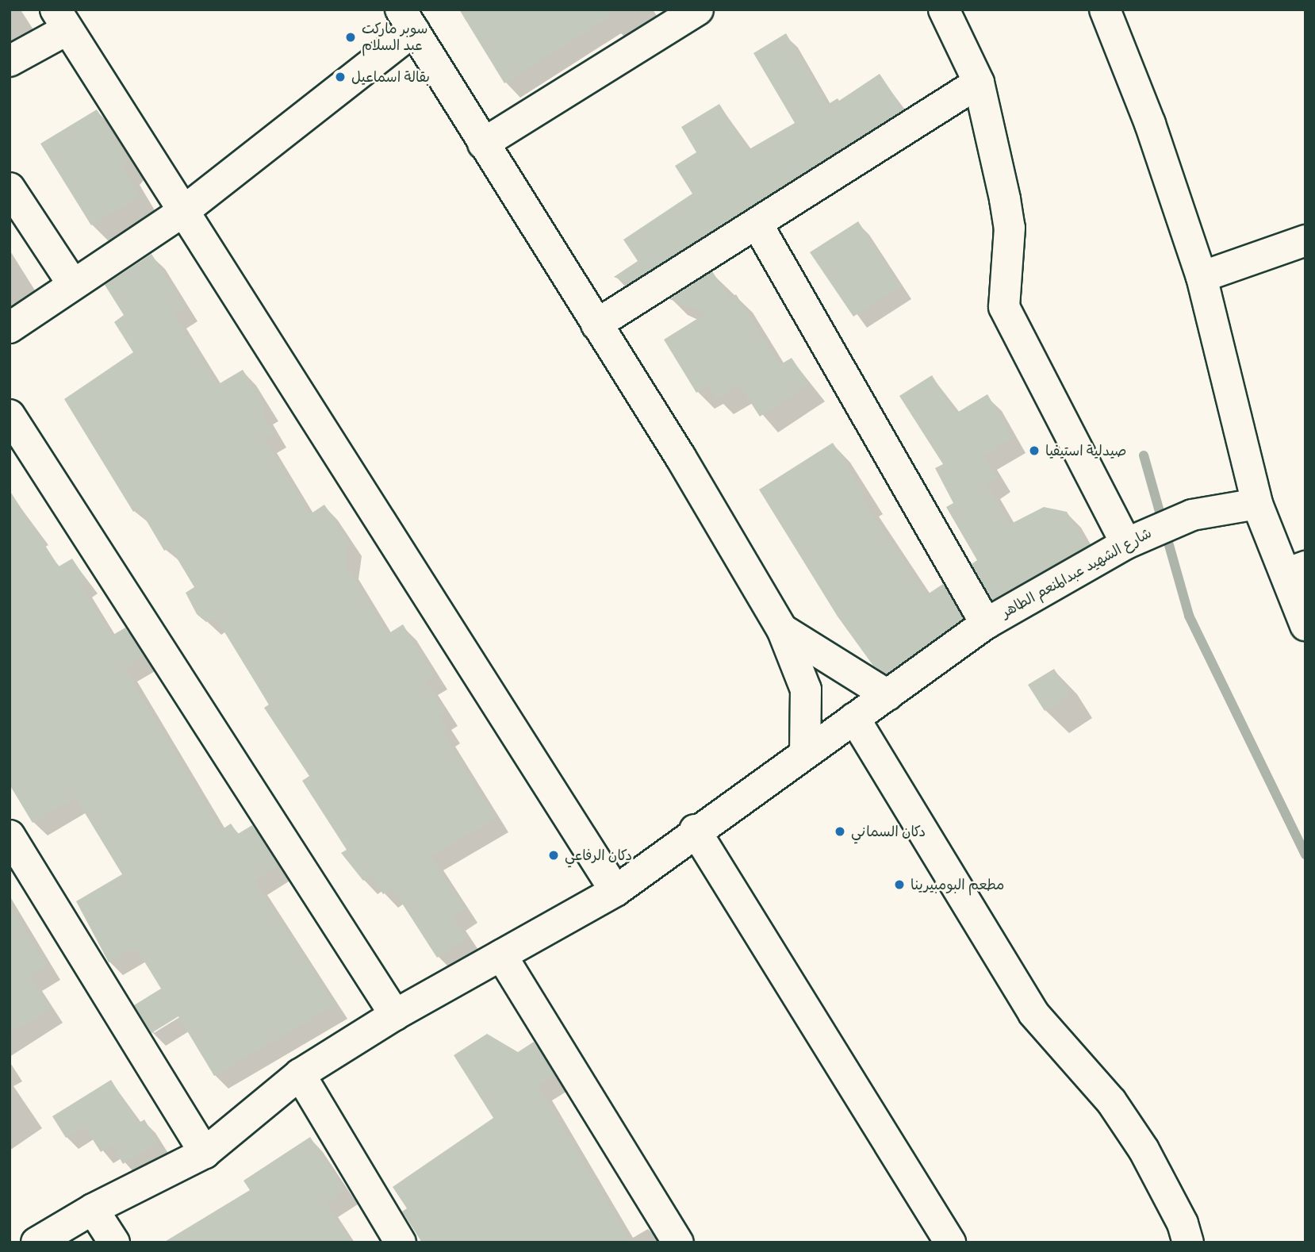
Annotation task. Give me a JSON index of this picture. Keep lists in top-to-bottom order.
{
  "streets": {
    "street": ["شارع الشهيد عبدالمنعم الطاهر"]
  },
  "places": [
    "سوبر ماركت عبد السلام",
    "بقالة اسماعيل",
    "صيدلية استيفيا",
    "دكان السماني",
    "دكان الرفاعي",
    "مطعم البومبيرينا"
  ]
}
